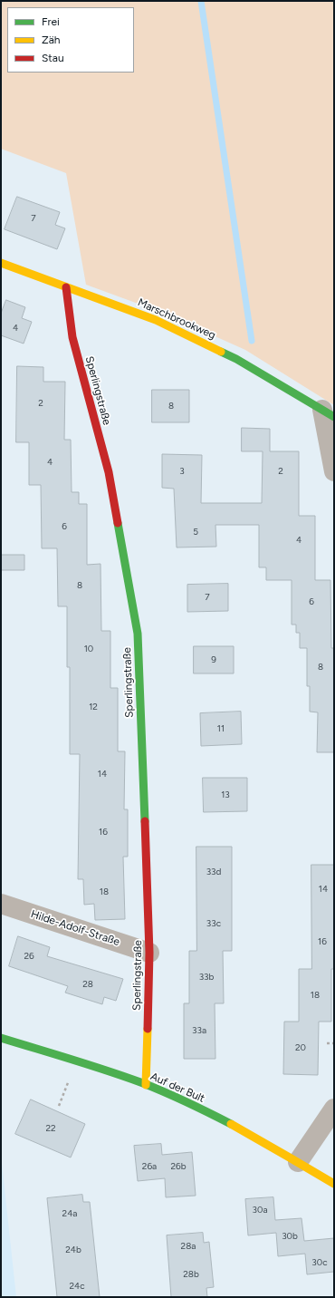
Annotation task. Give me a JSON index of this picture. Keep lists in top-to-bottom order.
{
  "streets": {
    "street": [
      "Marschbrookweg",
      "Sperlingstraße",
      "Hilde-Adolf-Straße",
      "Auf der Bult"
    ]
  },
  "crossings": [
    ["Marschbrookweg", "Sperlingstraße"],
    ["Sperlingstraße", "Hilde-Adolf-Straße"],
    ["Sperlingstraße", "Auf der Bult"]
  ],
  "house_numbers": [
    "7",
    "4",
    "2",
    "8",
    "4",
    "3",
    "2",
    "6",
    "5",
    "4",
    "8",
    "7",
    "6",
    "10",
    "9",
    "8",
    "12",
    "11",
    "14",
    "13",
    "16",
    "33d",
    "14",
    "18",
    "33c",
    "16",
    "26",
    "33b",
    "28",
    "18",
    "33a",
    "20",
    "22",
    "26a",
    "26b",
    "30a",
    "24a",
    "30b",
    "28a",
    "24b",
    "30c",
    "28b",
    "24c"
  ],
  "legend": ["Frei", "Zäh", "Stau"]
}
